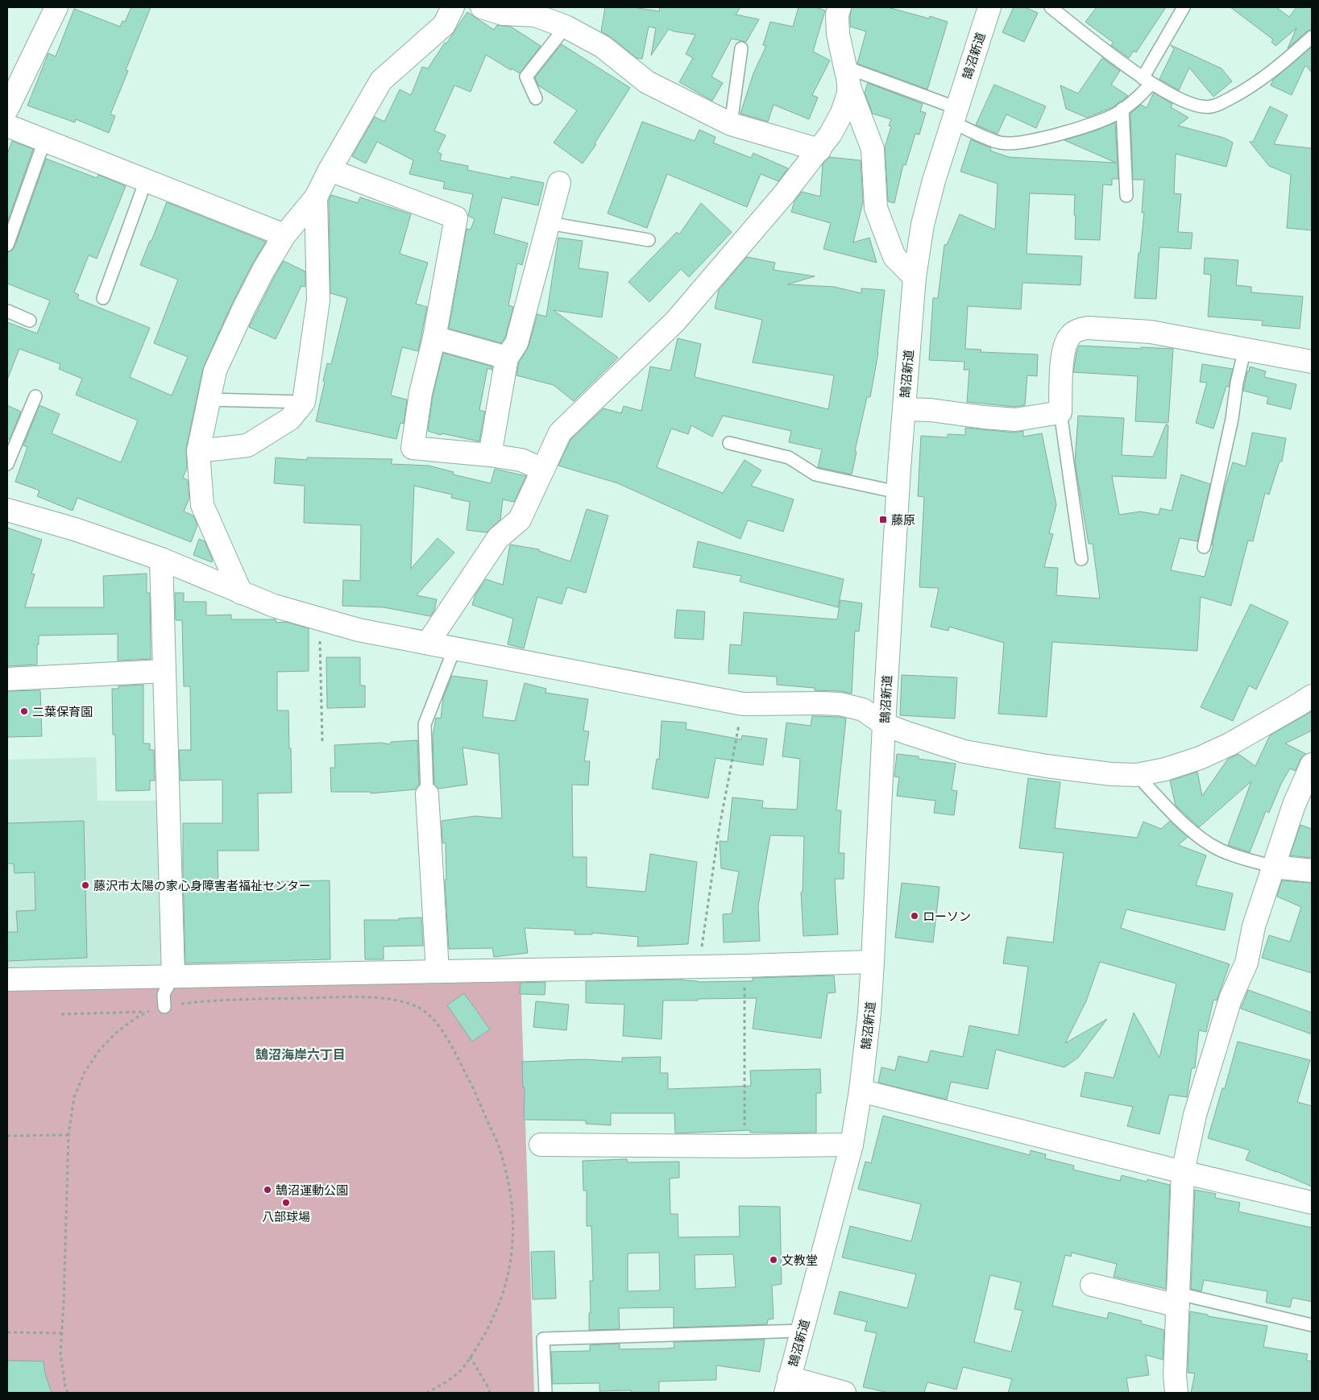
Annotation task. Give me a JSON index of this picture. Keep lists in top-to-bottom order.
{
  "streets": {
    "street": ["鵠沼新道"]
  },
  "districts": ["鵠沼海岸六丁目"],
  "places": {
    "transit": ["藤原"],
    "other": [
      "二葉保育園",
      "藤沢市太陽の家心身障害者福祉センター",
      "ローソン",
      "鵠沼運動公園",
      "八部球場",
      "文教堂"
    ]
  }
}
